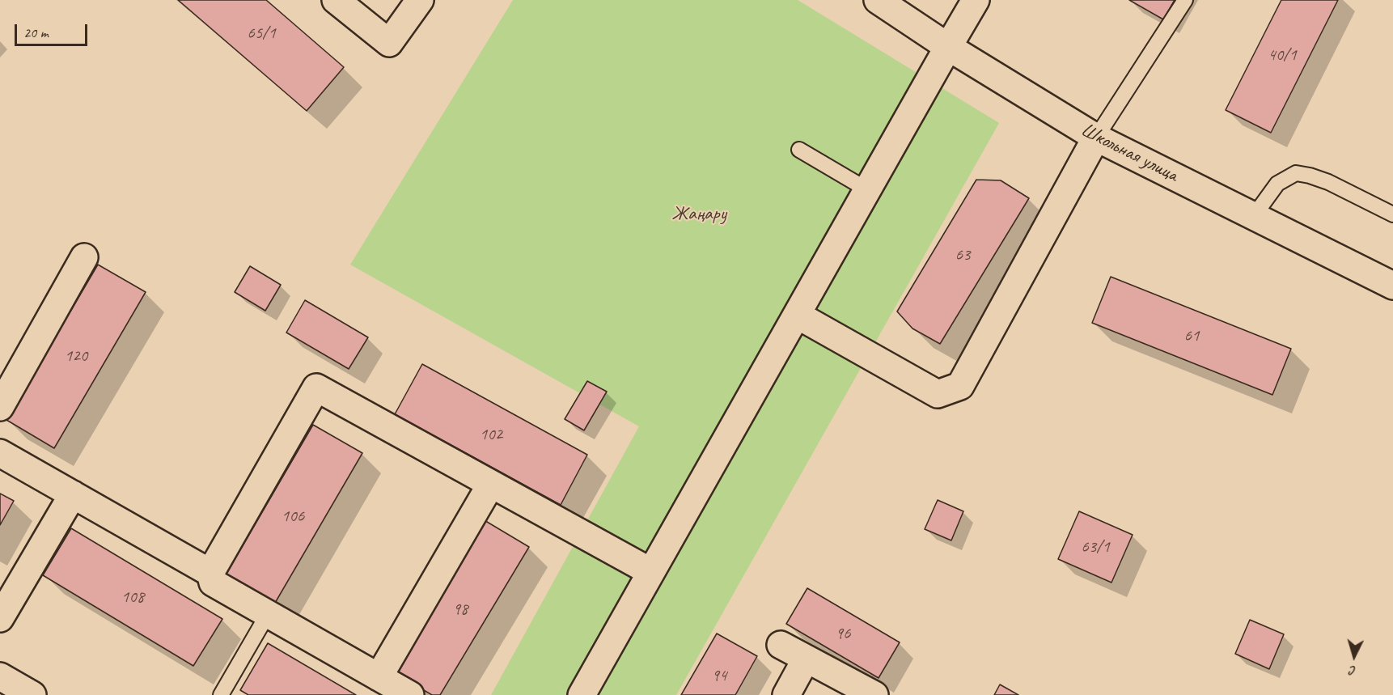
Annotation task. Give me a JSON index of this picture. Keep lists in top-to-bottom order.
{
  "streets": {
    "street": ["Школьная улица"]
  },
  "parks": ["Жаңару"],
  "house_numbers": [
    "65/1",
    "40/1",
    "63",
    "61",
    "120",
    "102",
    "106",
    "63/1",
    "108",
    "98",
    "96",
    "94"
  ],
  "scale_bar": "20 m",
  "north": "bottom"
}
